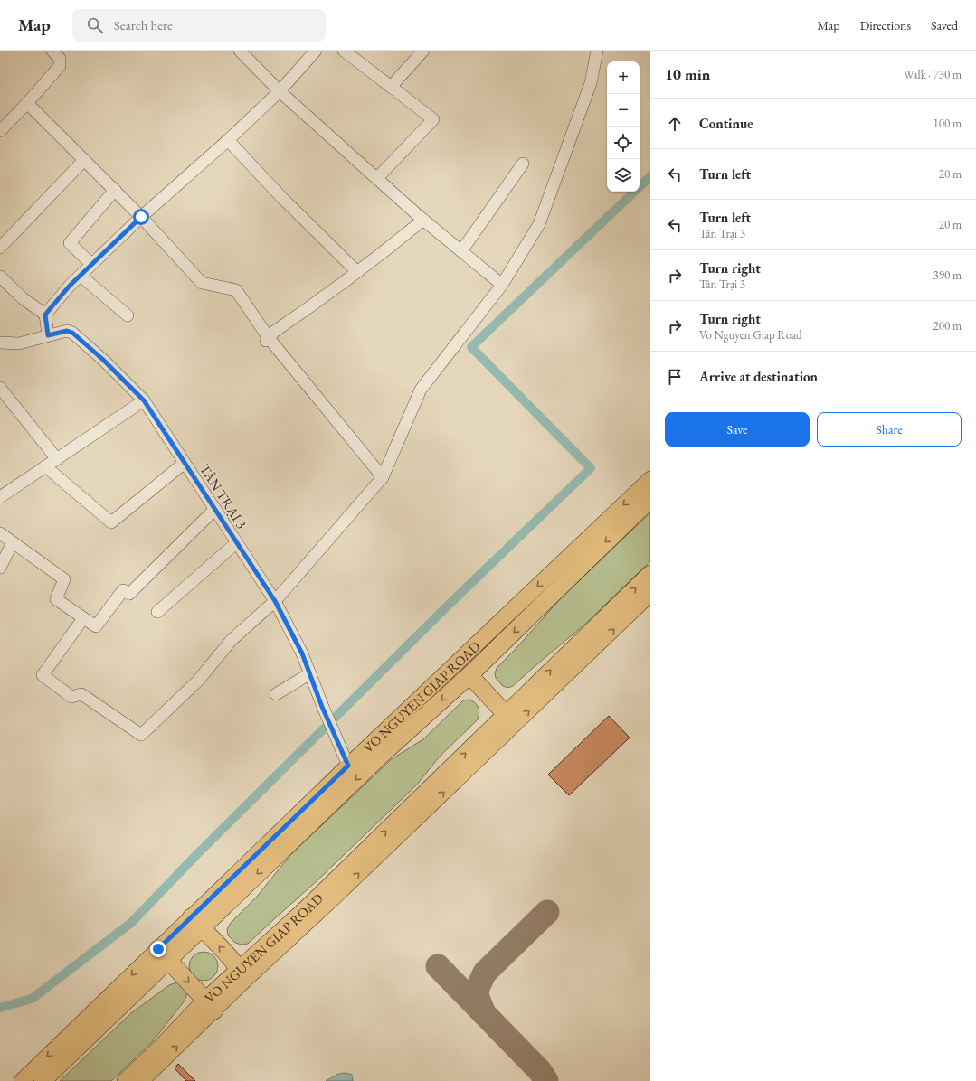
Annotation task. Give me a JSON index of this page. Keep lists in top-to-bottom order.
{
  "streets": {
    "highway": ["VO NGUYEN GIAP ROAD"],
    "street": ["TÂN TRẠI 3"]
  },
  "crossings": [
    ["TÂN TRẠI 3", "VO NGUYEN GIAP ROAD"]
  ],
  "page": {
    "header": "Map",
    "search": "Search here",
    "nav": ["Map", "Directions", "Saved"],
    "heading": ["10 min", "Walk · 730 m"],
    "map_buttons": ["+", "−"],
    "list": [
      ["Continue", "100 m"],
      ["Turn left", "20 m"],
      ["Turn left", "Tân Trại 3", "20 m"],
      ["Turn right", "Tân Trại 3", "390 m"],
      ["Turn right", "Vo Nguyen Giap Road", "200 m"],
      "Arrive at destination"
    ],
    "buttons": ["Save", "Share"]
  }
}
